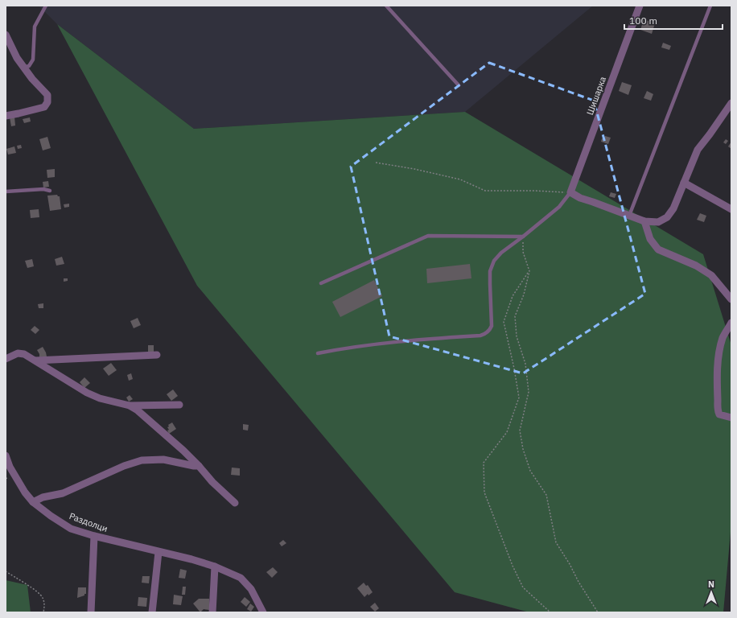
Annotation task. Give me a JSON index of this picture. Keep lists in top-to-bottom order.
{
  "streets": {
    "street": ["Шишарка", "Раздолци"]
  },
  "scale_bar": "100 m",
  "north": "top"
}
